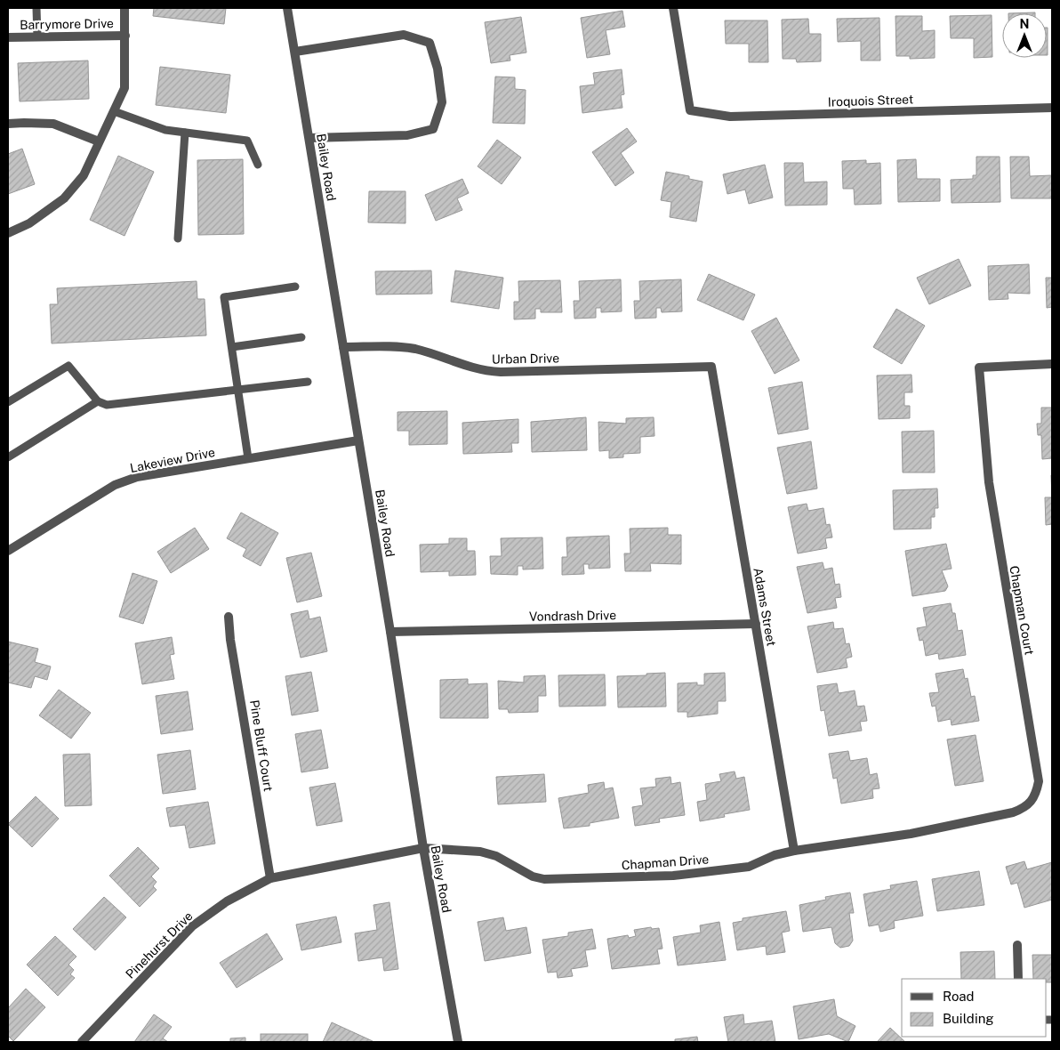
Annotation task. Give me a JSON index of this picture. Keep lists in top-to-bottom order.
{
  "streets": {
    "street": [
      "Barrymore Drive",
      "Iroquois Street",
      "Bailey Road",
      "Urban Drive",
      "Lakeview Drive",
      "Adams Street",
      "Chapman Court",
      "Vondrash Drive",
      "Pine Bluff Court",
      "Chapman Drive",
      "Pinehurst Drive"
    ]
  },
  "crossings": [
    ["Bailey Road", "Urban Drive"],
    ["Bailey Road", "Lakeview Drive"],
    ["Bailey Road", "Vondrash Drive"],
    ["Bailey Road", "Chapman Drive"],
    ["Bailey Road", "Pinehurst Drive"],
    ["Urban Drive", "Adams Street"],
    ["Adams Street", "Vondrash Drive"],
    ["Adams Street", "Chapman Drive"],
    ["Chapman Court", "Chapman Drive"],
    ["Pine Bluff Court", "Pinehurst Drive"],
    ["Chapman Drive", "Pinehurst Drive"]
  ],
  "legend": ["Road", "Building"],
  "north": "top"
}
